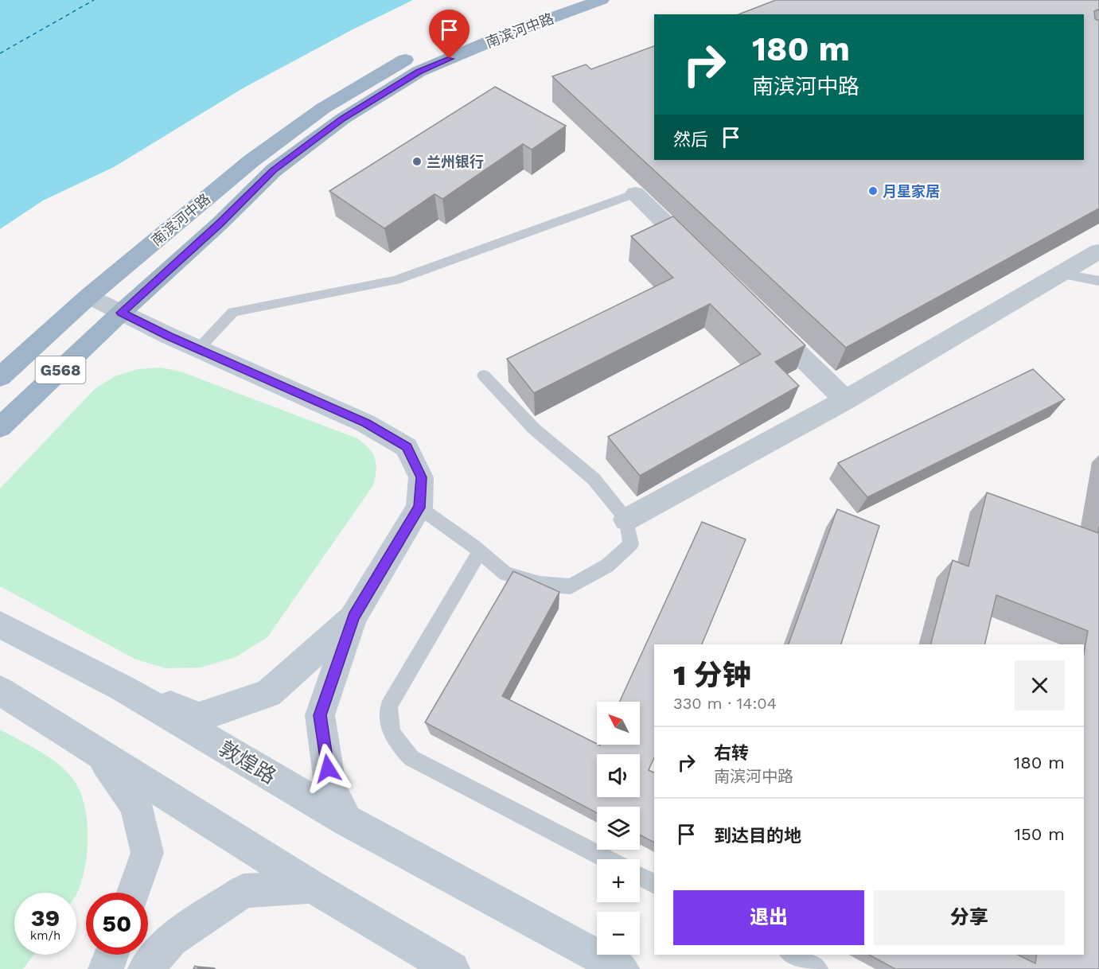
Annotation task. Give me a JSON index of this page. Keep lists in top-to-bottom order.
{
  "streets": {
    "highway": ["南滨河中路", "G568"],
    "main road": ["敦煌路"]
  },
  "places": ["兰州银行", "月星家居"],
  "north": "top left",
  "page": {
    "turn": ["180 m", "南滨河中路"],
    "then": "然后",
    "heading": ["1 分钟", "330 m · 14:04"],
    "map_buttons": ["+", "−"],
    "list": [
      {
        "name": "右转",
        "note": "南滨河中路",
        "value": "180 m"
      },
      {
        "name": "到达目的地",
        "value": "150 m"
      }
    ],
    "buttons": ["退出", "分享"],
    "speed": "39 km/h",
    "limit": "50"
  }
}
